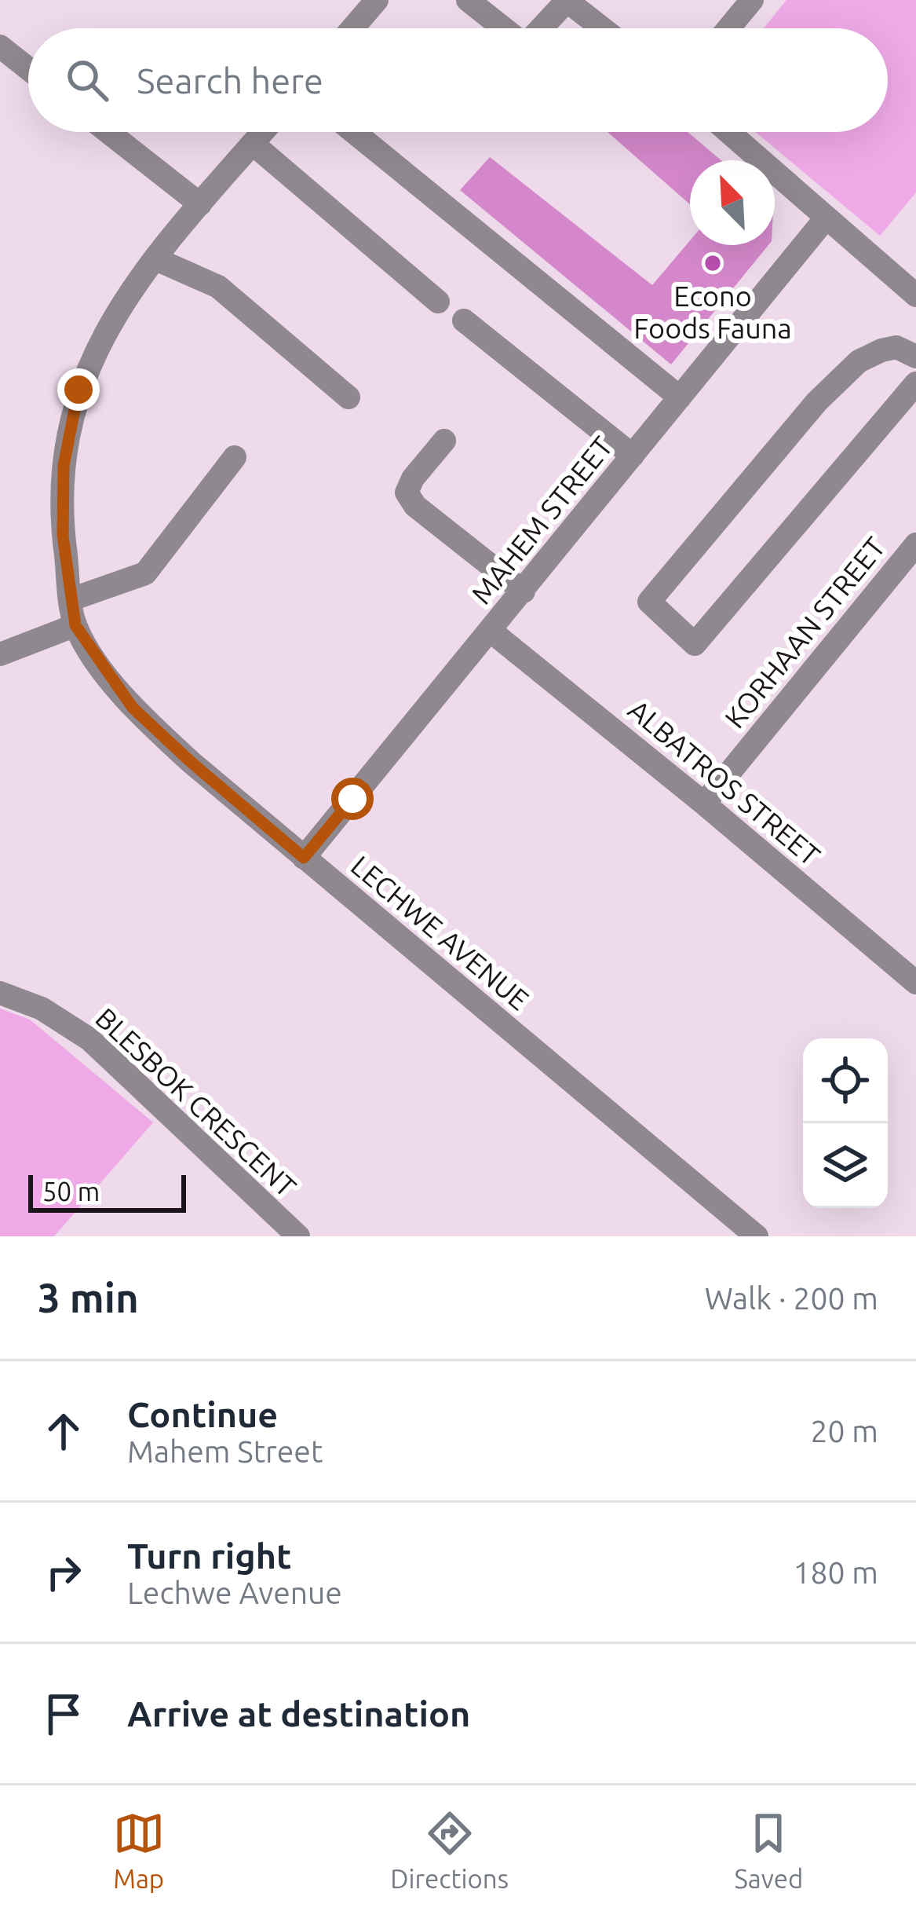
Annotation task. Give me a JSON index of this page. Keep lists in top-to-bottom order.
{
  "streets": {
    "street": [
      "MAHEM STREET",
      "KORHAAN STREET",
      "ALBATROS STREET",
      "LECHWE AVENUE",
      "BLESBOK CRESCENT"
    ]
  },
  "crossings": [
    ["MAHEM STREET", "ALBATROS STREET"],
    ["MAHEM STREET", "LECHWE AVENUE"],
    ["KORHAAN STREET", "ALBATROS STREET"]
  ],
  "places": ["Econo Foods Fauna"],
  "scale_bar": "50 m",
  "north": "top left",
  "page": {
    "search": "Search here",
    "scale": "50 m",
    "heading": ["3 min", "Walk · 200 m"],
    "list": [
      ["Continue", "Mahem Street", "20 m"],
      ["Turn right", "Lechwe Avenue", "180 m"],
      "Arrive at destination"
    ],
    "nav": ["Map", "Directions", "Saved"]
  }
}
